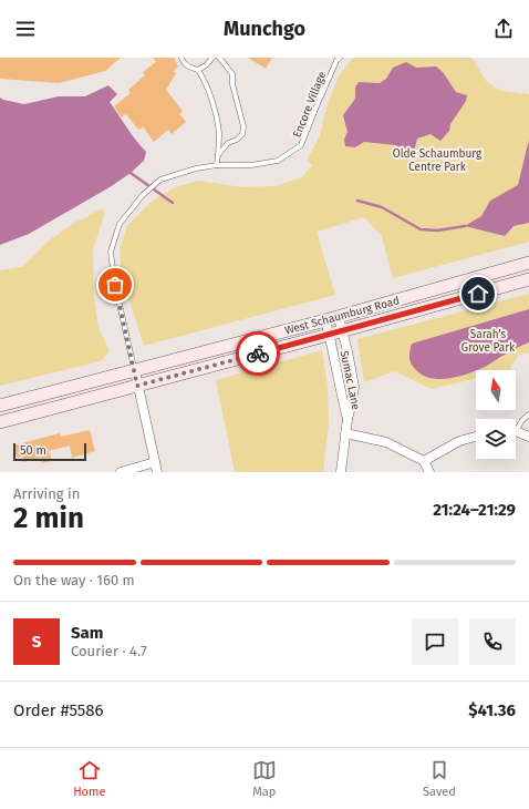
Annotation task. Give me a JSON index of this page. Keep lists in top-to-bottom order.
{
  "streets": {
    "main road": ["West Schaumburg Road"],
    "street": ["Sumac Lane"],
    "lane": ["Encore Village"]
  },
  "crossings": [
    ["Encore Village", "West Schaumburg Road"],
    ["West Schaumburg Road", "Sumac Lane"]
  ],
  "parks": ["Olde Schaumburg Centre Park", "Sarah's Grove Park"],
  "scale_bar": "50 m",
  "north": "top",
  "page": {
    "header": "Munchgo",
    "scale": "50 m",
    "heading": ["2 min", "Arriving in", "21:24–21:29"],
    "panel": [
      "Sam",
      "Courier · 4.7",
      "Order #5586",
      "$41.36"
    ],
    "bar": "On the way · 160 m",
    "round": "S",
    "tabs": ["Home", "Map", "Saved"]
  }
}
